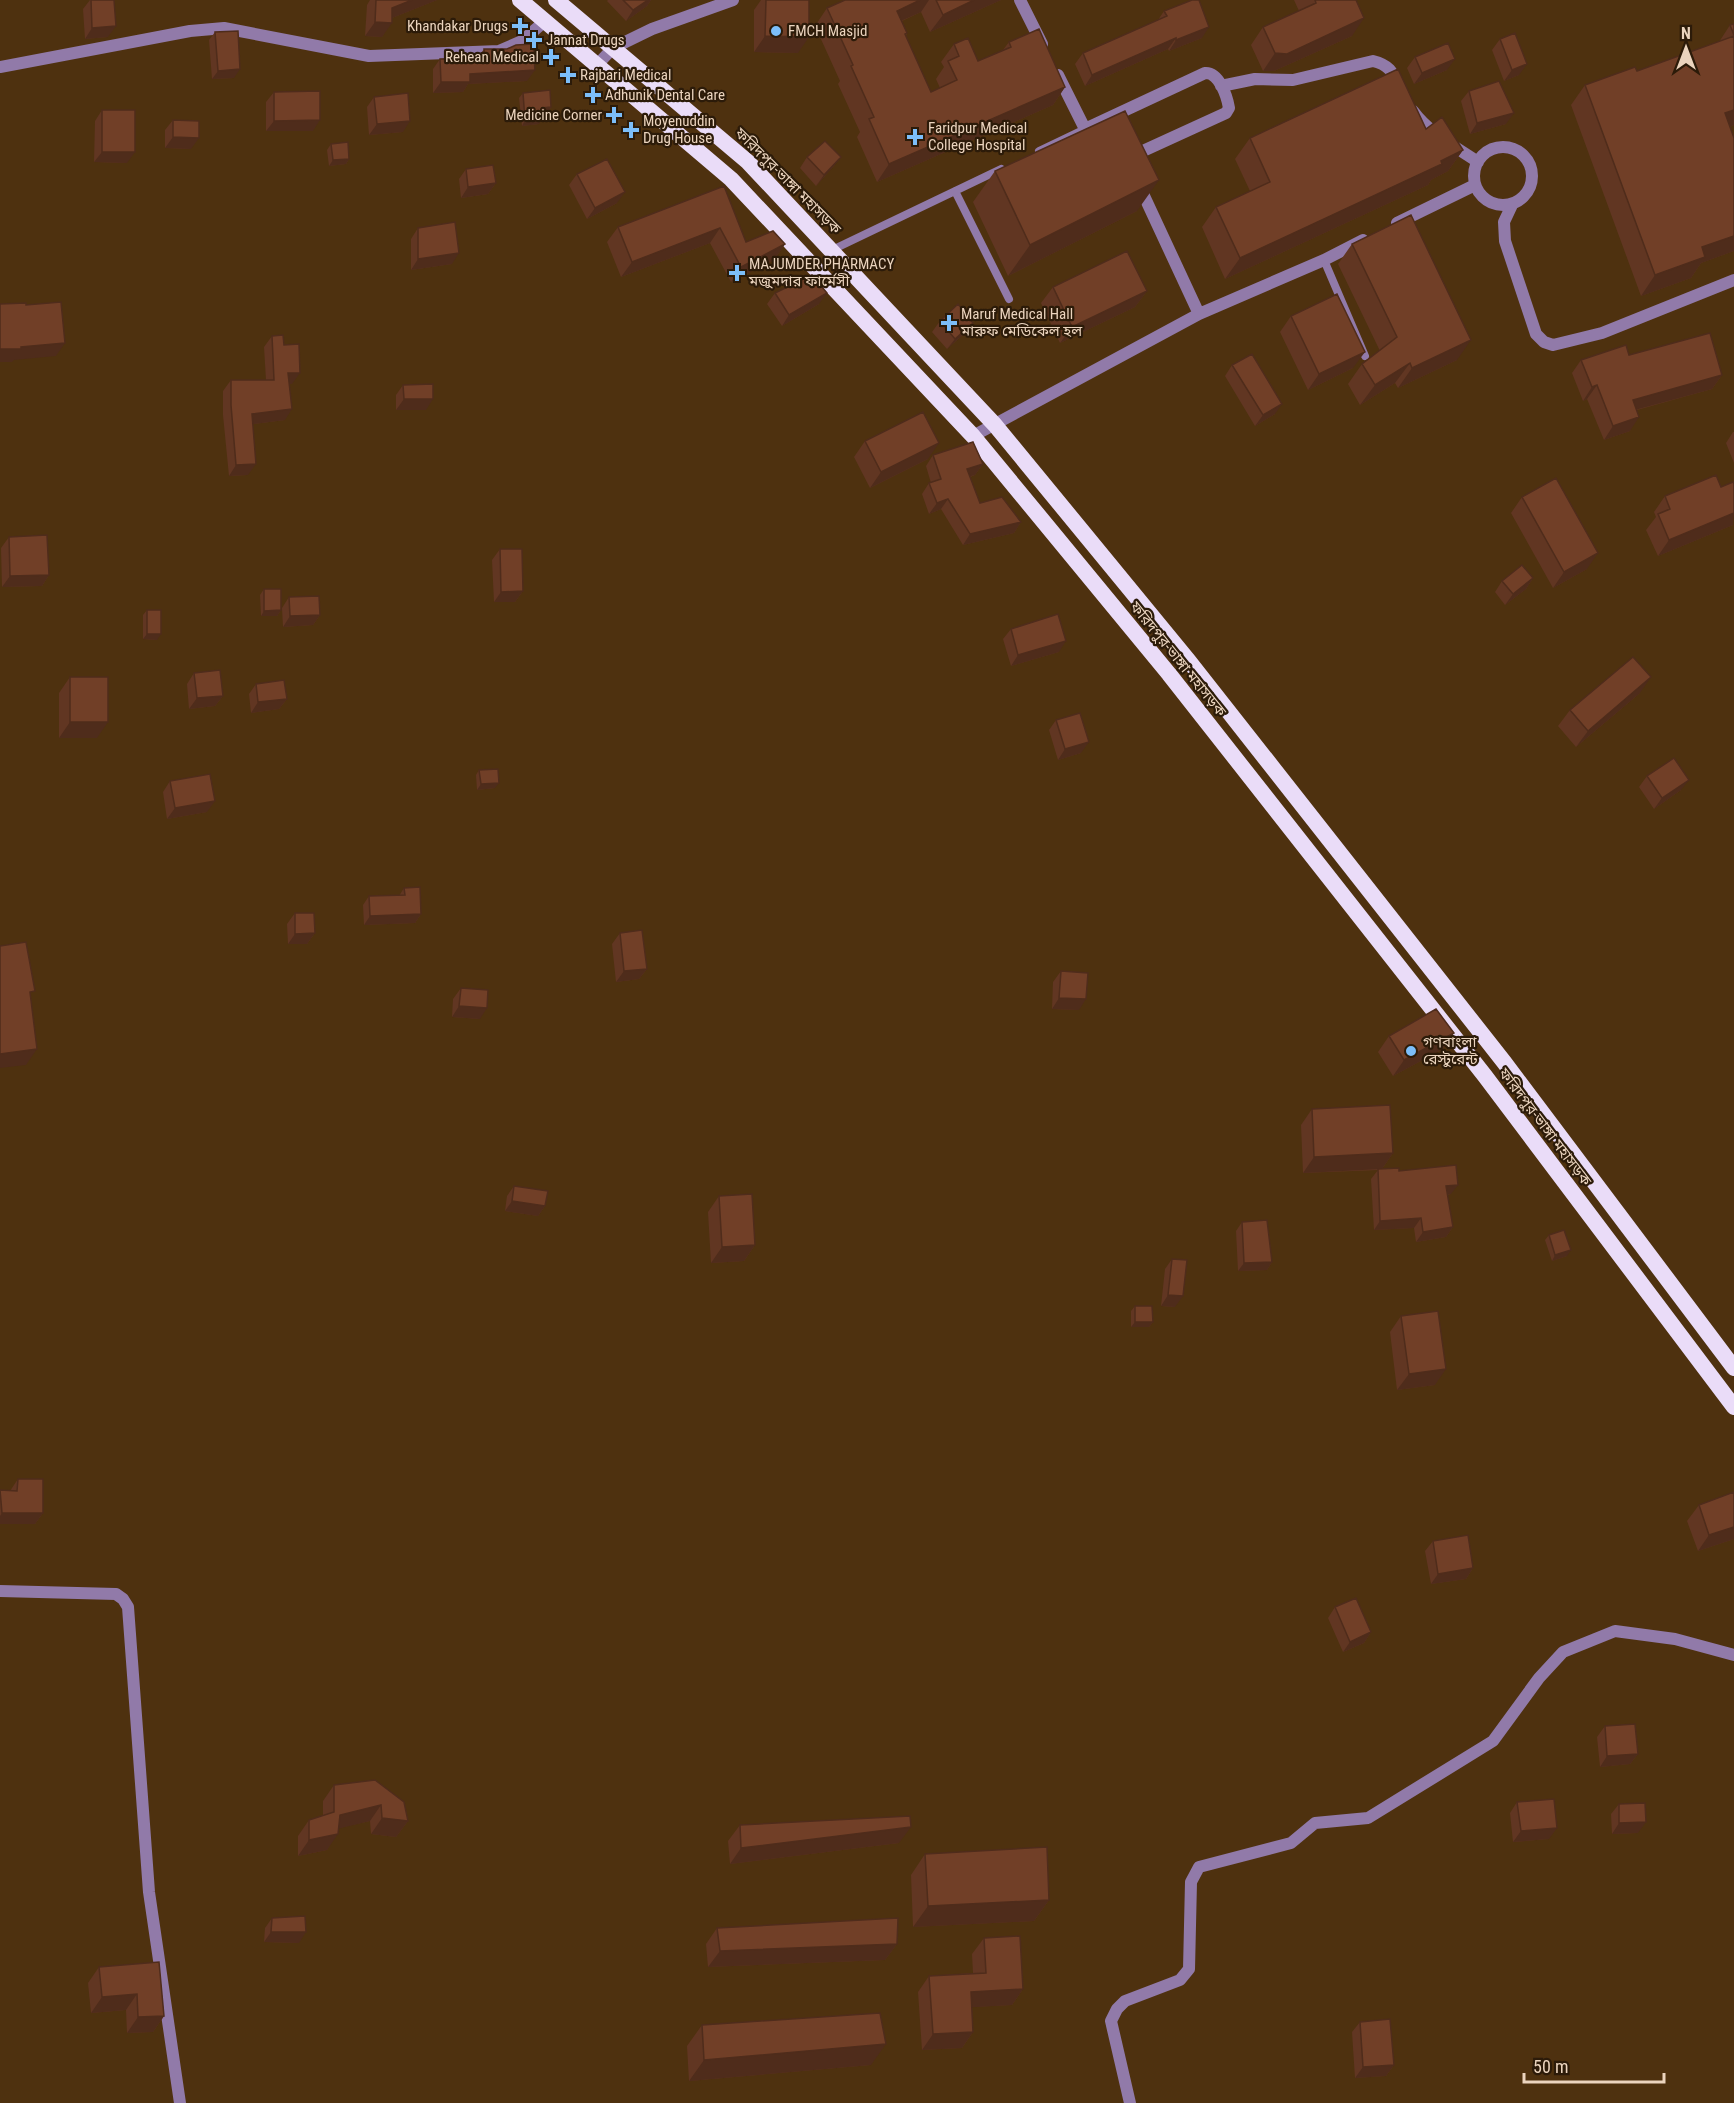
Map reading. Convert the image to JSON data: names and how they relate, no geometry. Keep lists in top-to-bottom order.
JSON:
{
  "streets": {
    "highway": ["ফরিদপুর-ভাঙ্গা মহাসড়ক"]
  },
  "places": {
    "health": [
      "Khandakar Drugs",
      "Jannat Drugs",
      "Rehean Medical",
      "Rajbari Medical",
      "Adhunik Dental Care",
      "Medicine Corner",
      "Moyenuddin Drug House",
      "Faridpur Medical College Hospital",
      "MAJUMDER PHARMACY মজুমদার ফার্মেসী",
      "Maruf Medical Hall মারুফ মেডিকেল হল"
    ],
    "other": ["FMCH Masjid", "গণবাংলা রেস্টুরেন্ট"]
  },
  "scale_bar": "50 m",
  "north": "top"
}
